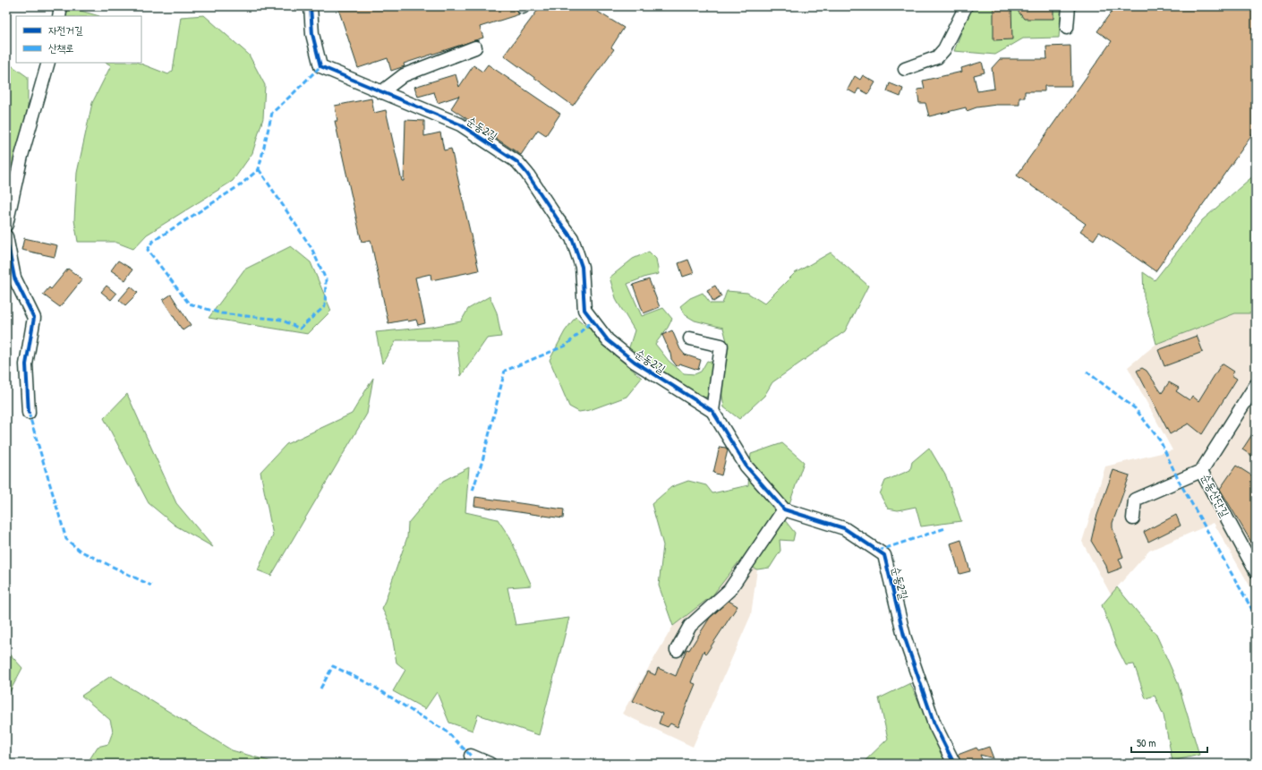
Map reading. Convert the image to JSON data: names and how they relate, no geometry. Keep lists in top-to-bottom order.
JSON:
{
  "streets": {
    "street": ["순동2길", "순동산단길"]
  },
  "legend": ["자전거길", "산책로"],
  "scale_bar": "50 m"
}
